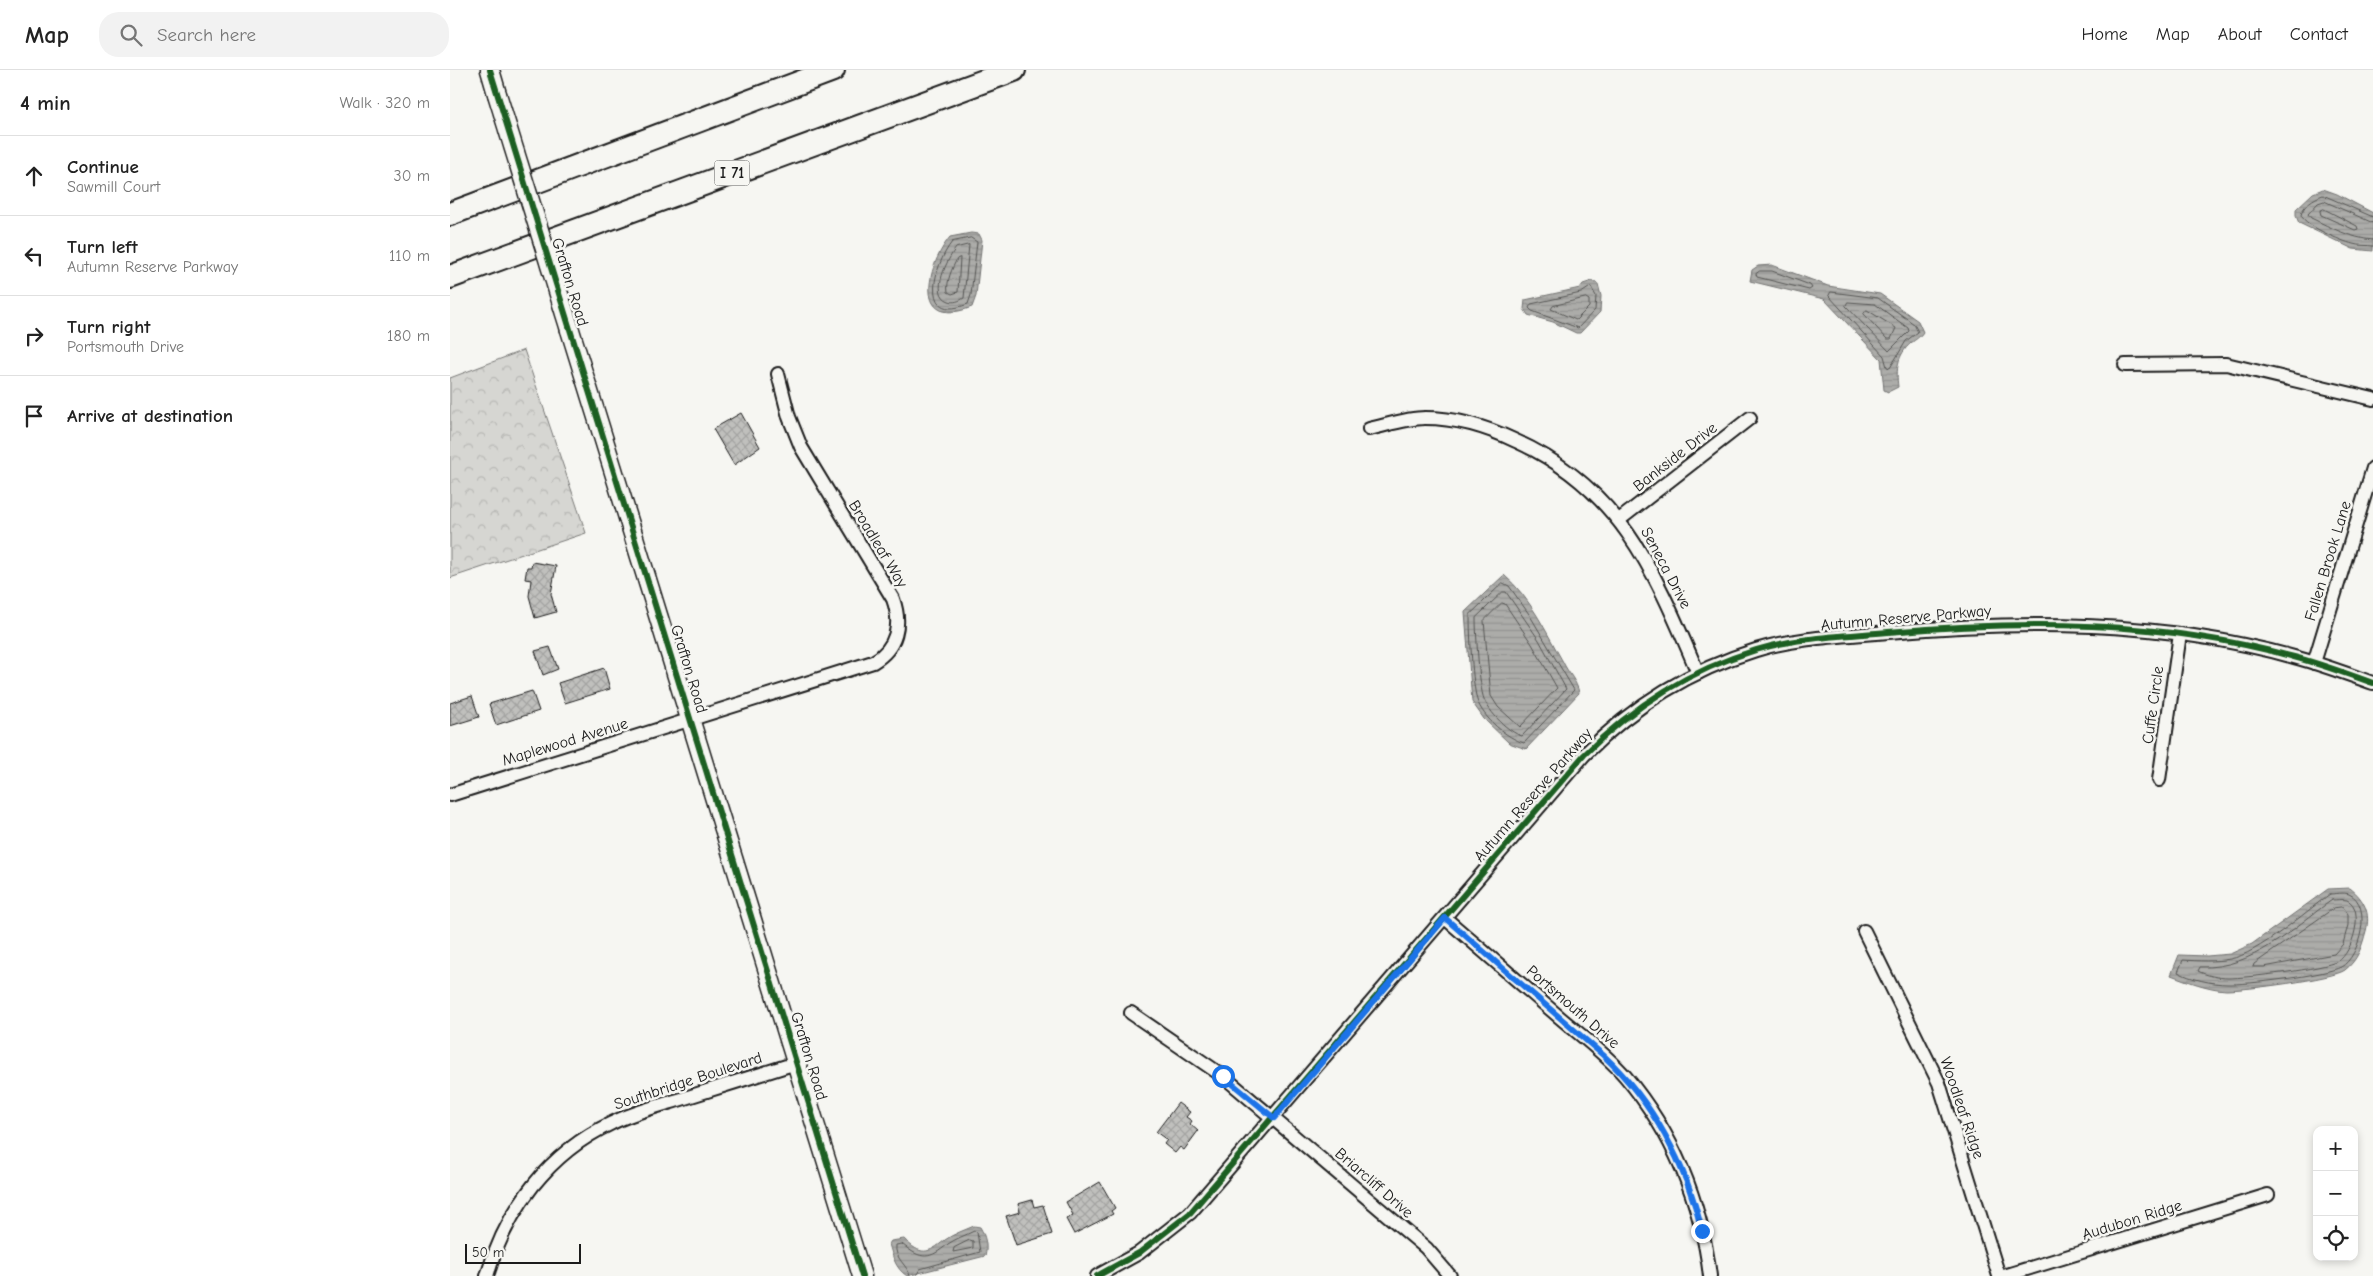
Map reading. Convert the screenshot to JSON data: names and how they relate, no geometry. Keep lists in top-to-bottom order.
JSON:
{
  "streets": {
    "highway": ["I 71"],
    "street": [
      "Grafton Road",
      "Bankside Drive",
      "Broadleaf Way",
      "Fallen Brook Lane",
      "Seneca Drive",
      "Autumn Reserve Parkway",
      "Cuffe Circle",
      "Maplewood Avenue",
      "Portsmouth Drive",
      "Southbridge Boulevard",
      "Woodleaf Ridge",
      "Briarcliff Drive",
      "Audubon Ridge"
    ]
  },
  "crossings": [
    ["Grafton Road", "Broadleaf Way"],
    ["Grafton Road", "Maplewood Avenue"],
    ["Grafton Road", "Southbridge Boulevard"],
    ["Bankside Drive", "Seneca Drive"],
    ["Broadleaf Way", "Maplewood Avenue"],
    ["Fallen Brook Lane", "Autumn Reserve Parkway"],
    ["Seneca Drive", "Autumn Reserve Parkway"],
    ["Autumn Reserve Parkway", "Cuffe Circle"],
    ["Autumn Reserve Parkway", "Portsmouth Drive"],
    ["Autumn Reserve Parkway", "Briarcliff Drive"]
  ],
  "scale_bar": "50 m",
  "page": {
    "header": "Map",
    "search": "Search here",
    "nav": [
      "Home",
      "Map",
      "About",
      "Contact"
    ],
    "heading": ["4 min", "Walk · 320 m"],
    "list": [
      ["Continue", "Sawmill Court", "30 m"],
      ["Turn left", "Autumn Reserve Parkway", "110 m"],
      ["Turn right", "Portsmouth Drive", "180 m"],
      "Arrive at destination"
    ],
    "map_buttons": ["+", "−"],
    "scale": "50 m"
  }
}
